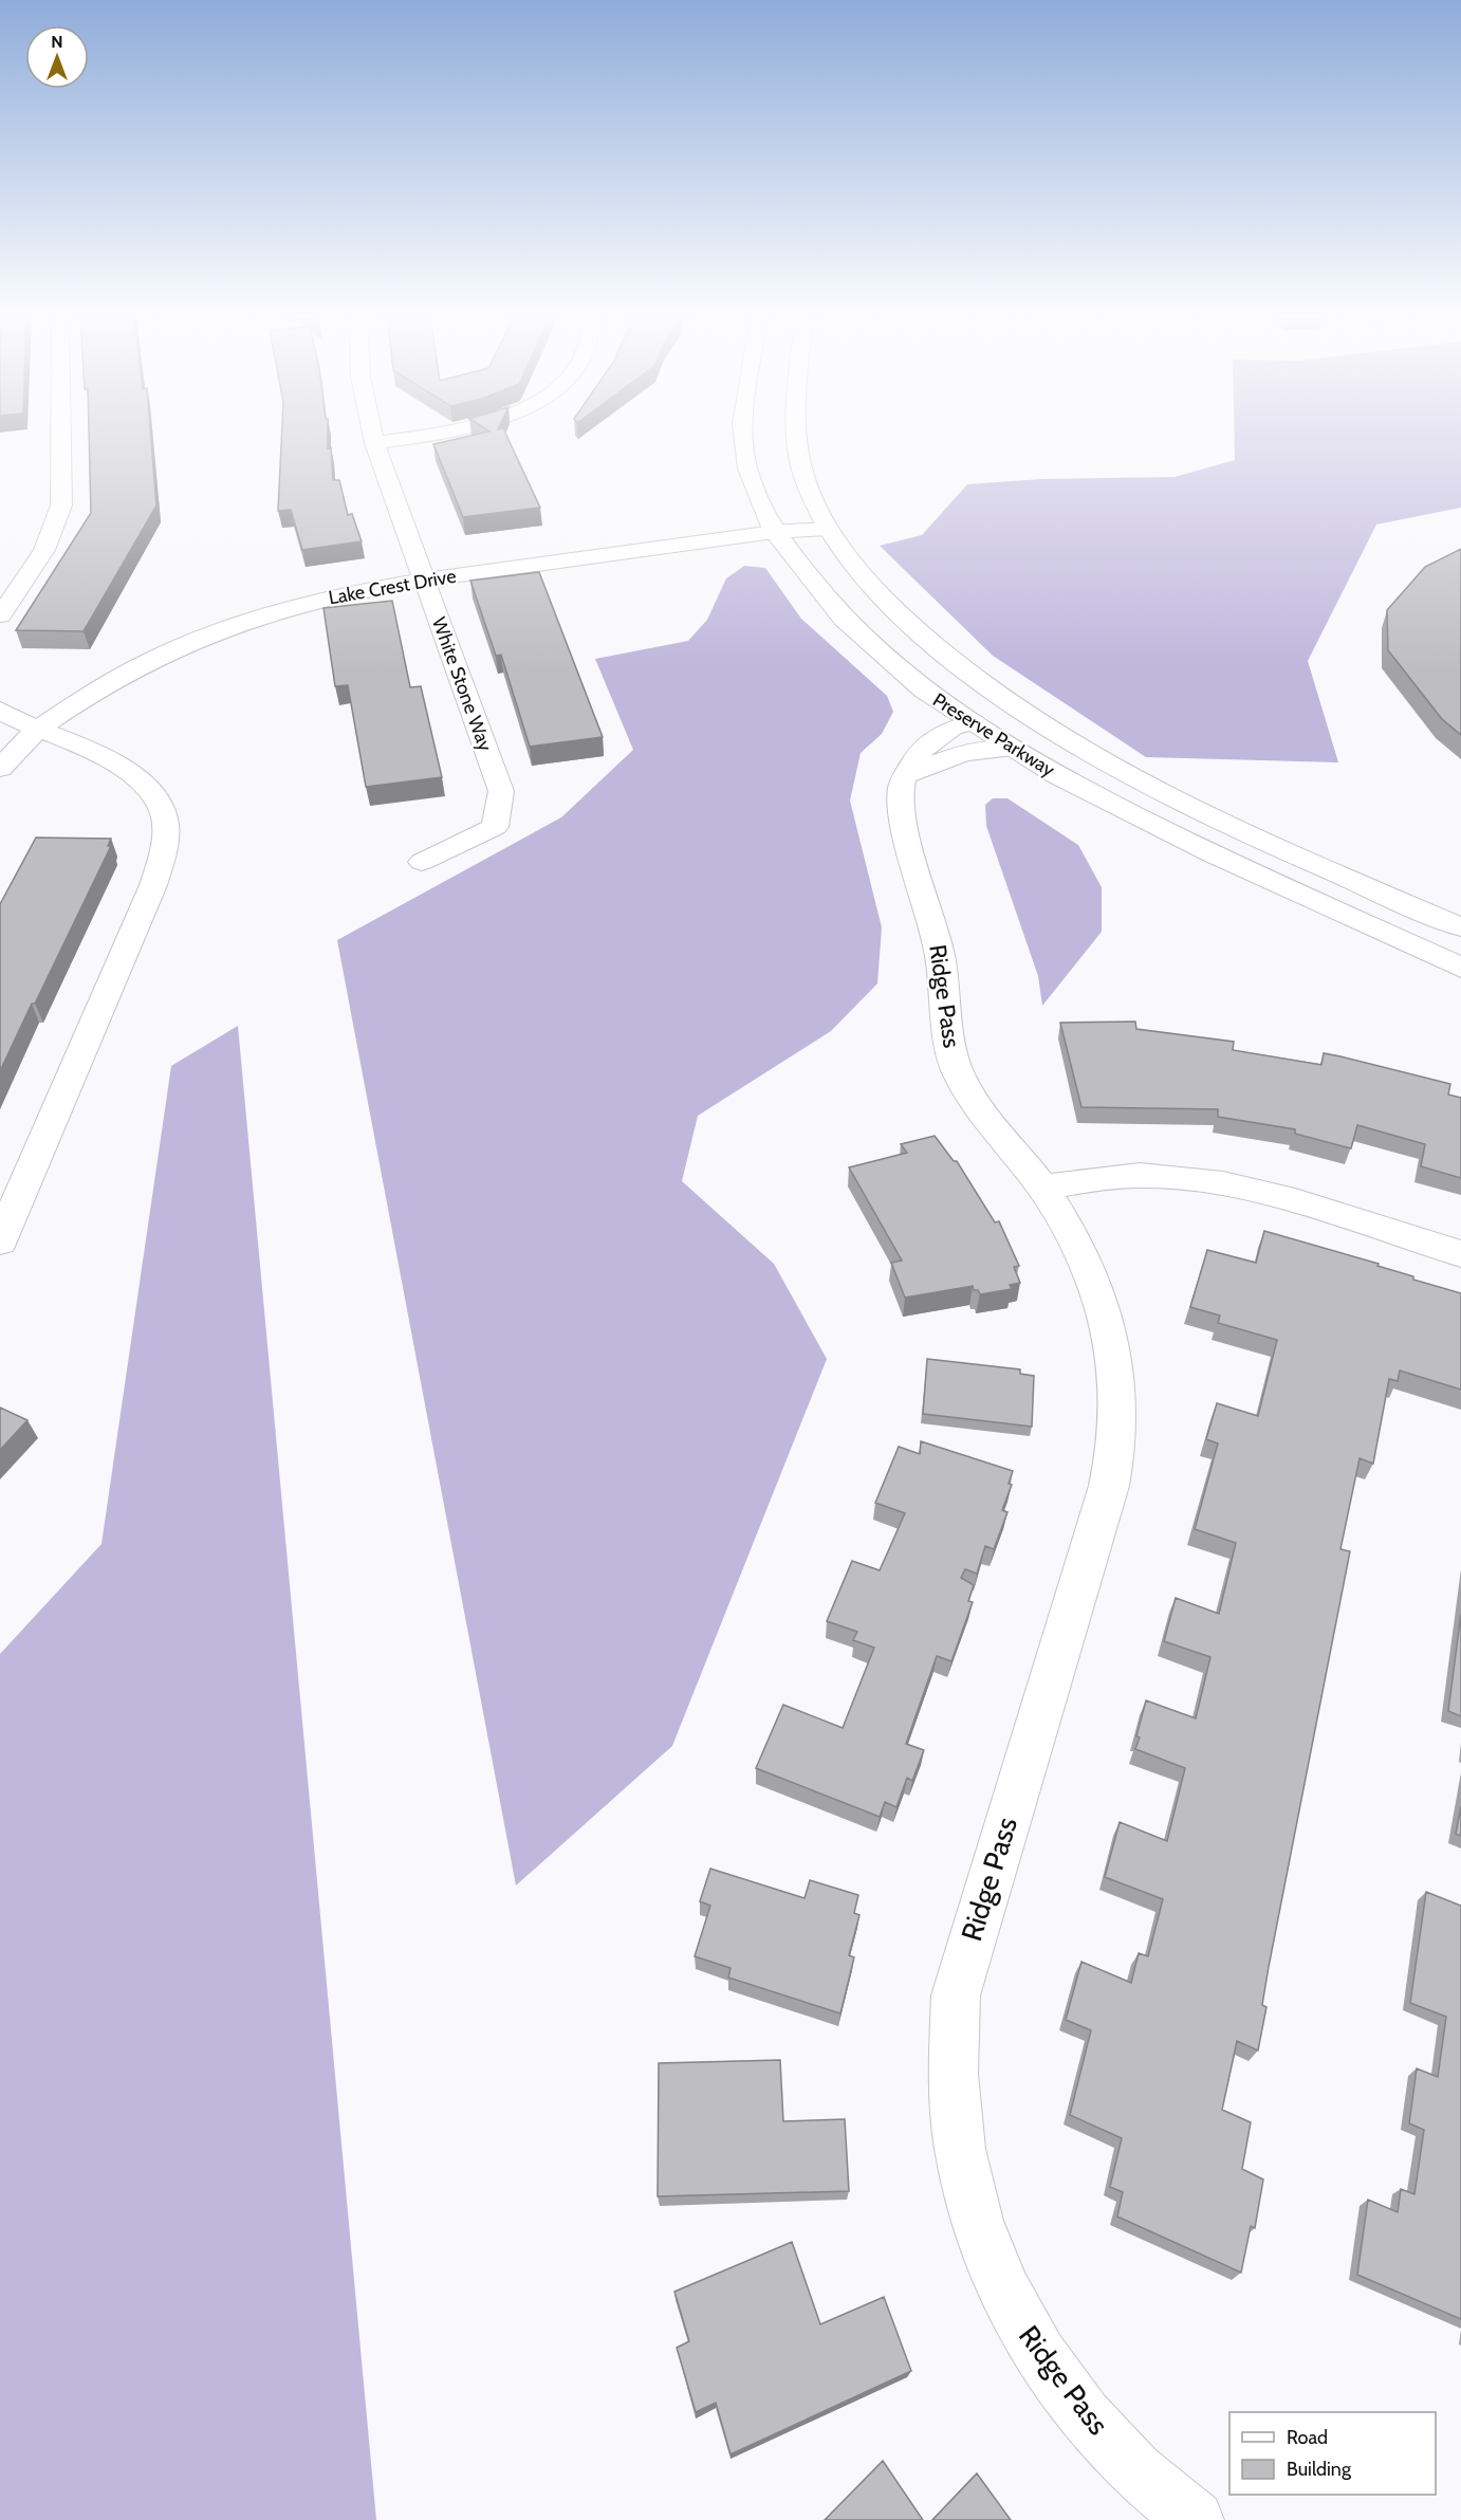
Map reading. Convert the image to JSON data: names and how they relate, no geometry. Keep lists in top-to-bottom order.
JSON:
{
  "streets": {
    "street": [
      "Lake Crest Drive",
      "White Stone Way",
      "Preserve Parkway",
      "Ridge Pass"
    ]
  },
  "crossings": [
    ["Lake Crest Drive", "White Stone Way"],
    ["Lake Crest Drive", "Preserve Parkway"]
  ],
  "legend": ["Road", "Building"],
  "north": "top"
}
